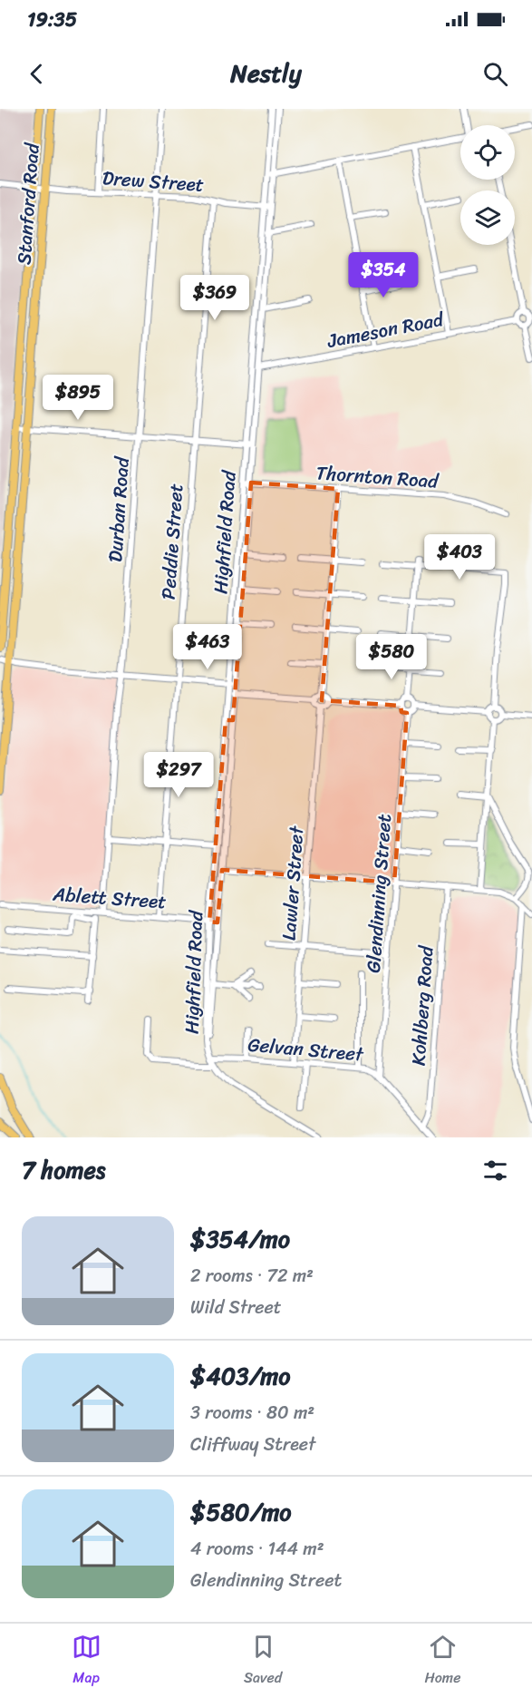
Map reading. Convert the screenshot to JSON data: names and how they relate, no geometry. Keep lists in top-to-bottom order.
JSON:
{
  "streets": {
    "main road": ["Stanford Road"],
    "street": [
      "Drew Street",
      "Jameson Road",
      "Thornton Road",
      "Durban Road",
      "Highfield Road",
      "Peddie Street",
      "Lawler Street",
      "Glendinning Street",
      "Ablett Street",
      "Kohlberg Road",
      "Gelvan Street"
    ]
  },
  "crossings": [
    ["Drew Street", "Stanford Road"],
    ["Drew Street", "Durban Road"],
    ["Drew Street", "Highfield Road"],
    ["Drew Street", "Peddie Street"],
    ["Jameson Road", "Highfield Road"],
    ["Thornton Road", "Highfield Road"],
    ["Durban Road", "Ablett Street"],
    ["Highfield Road", "Ablett Street"],
    ["Highfield Road", "Gelvan Street"],
    ["Peddie Street", "Ablett Street"],
    ["Lawler Street", "Gelvan Street"],
    ["Glendinning Street", "Gelvan Street"],
    ["Kohlberg Road", "Gelvan Street"]
  ],
  "page": {
    "status": "19:35",
    "header": "Nestly",
    "price": [
      "$354",
      "$369",
      "$895",
      "$403",
      "$463",
      "$580",
      "$297"
    ],
    "heading": "7 homes",
    "list": [
      {
        "name": "$354/mo",
        "note": "2 rooms · 72 m² · Wild Street"
      },
      {
        "name": "$403/mo",
        "note": "3 rooms · 80 m² · Cliffway Street"
      },
      {
        "name": "$580/mo",
        "note": "4 rooms · 144 m² · Glendinning Street"
      }
    ],
    "tabs": ["Map", "Saved", "Home"]
  }
}
